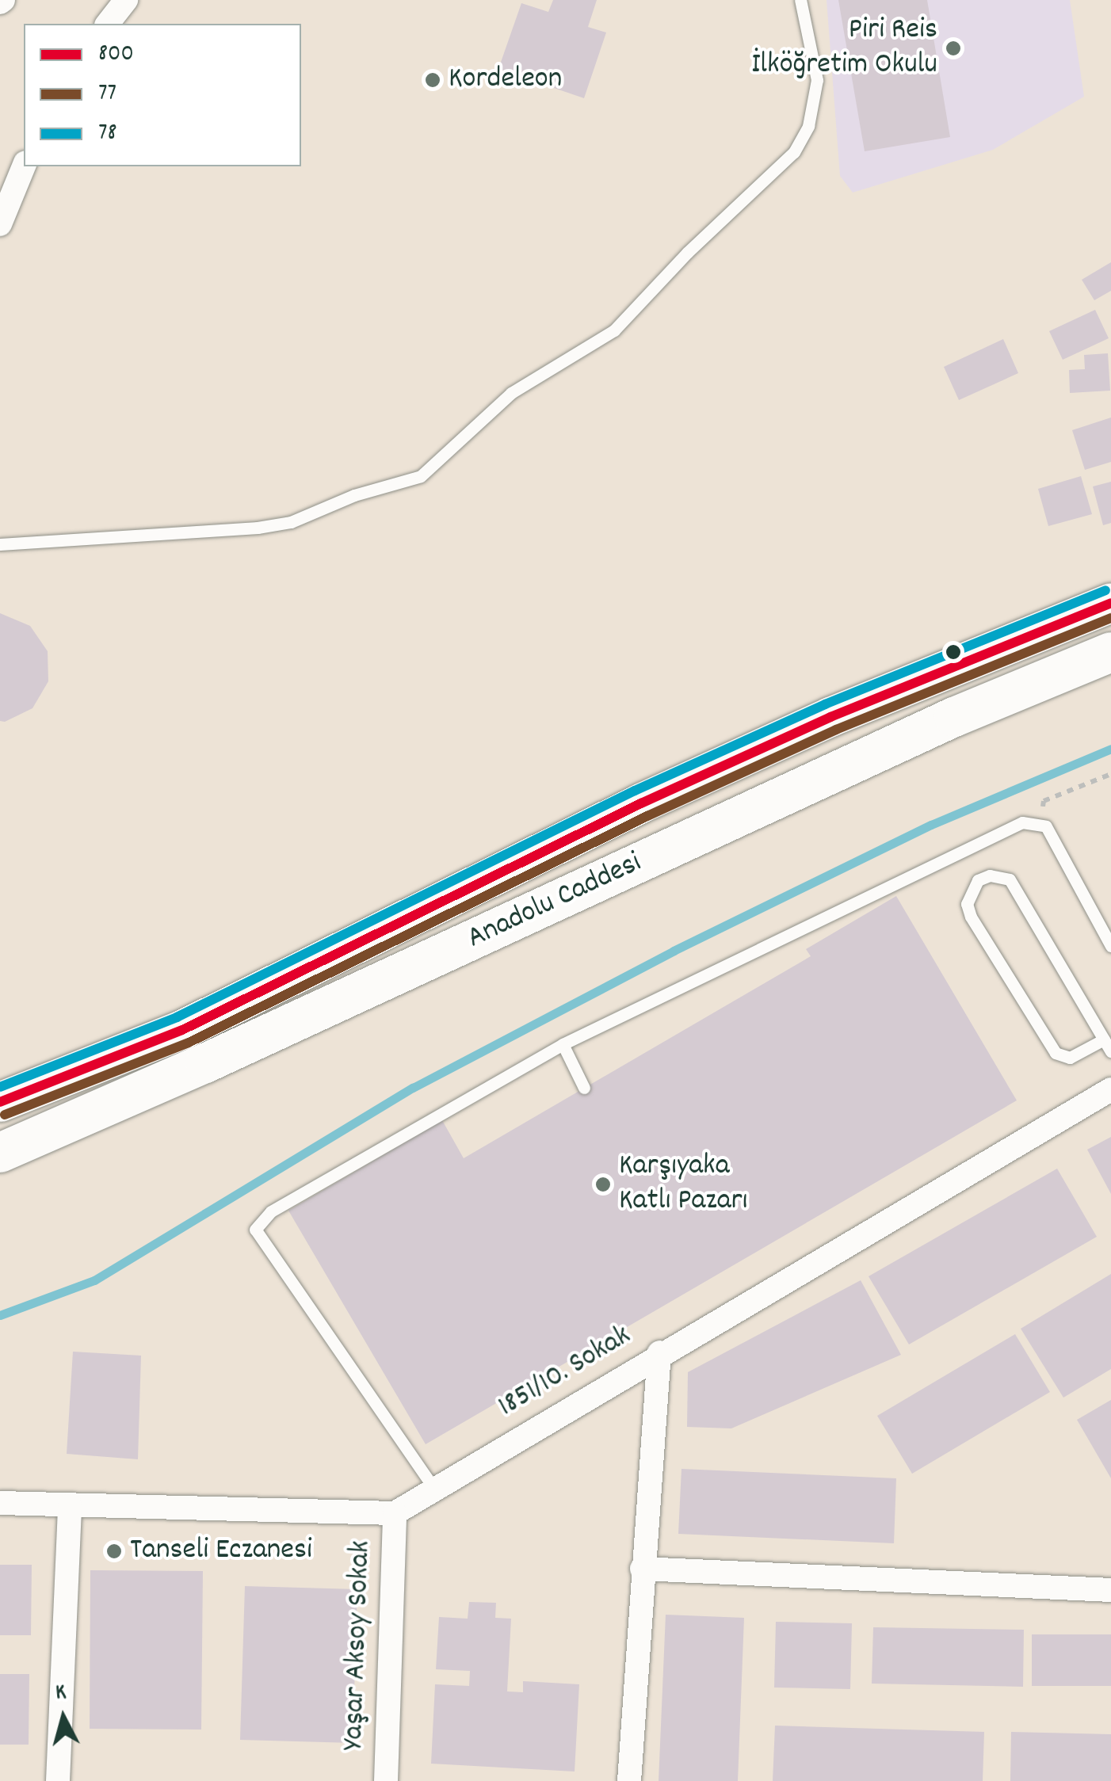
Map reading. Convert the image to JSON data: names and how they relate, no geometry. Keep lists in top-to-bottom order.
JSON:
{
  "streets": {
    "highway": ["Anadolu Caddesi"],
    "street": ["1851/10. Sokak", "Yaşar Aksoy Sokak"]
  },
  "crossings": [
    ["1851/10. Sokak", "Yaşar Aksoy Sokak"]
  ],
  "places": [
    "Piri Reis İlköğretim Okulu",
    "Kordeleon",
    "Karşıyaka Katlı Pazarı",
    "Tanseli Eczanesi"
  ],
  "lines": ["transit line 78", "transit line 800", "transit line 77"],
  "legend": ["800", "77", "78"],
  "north": "top"
}
